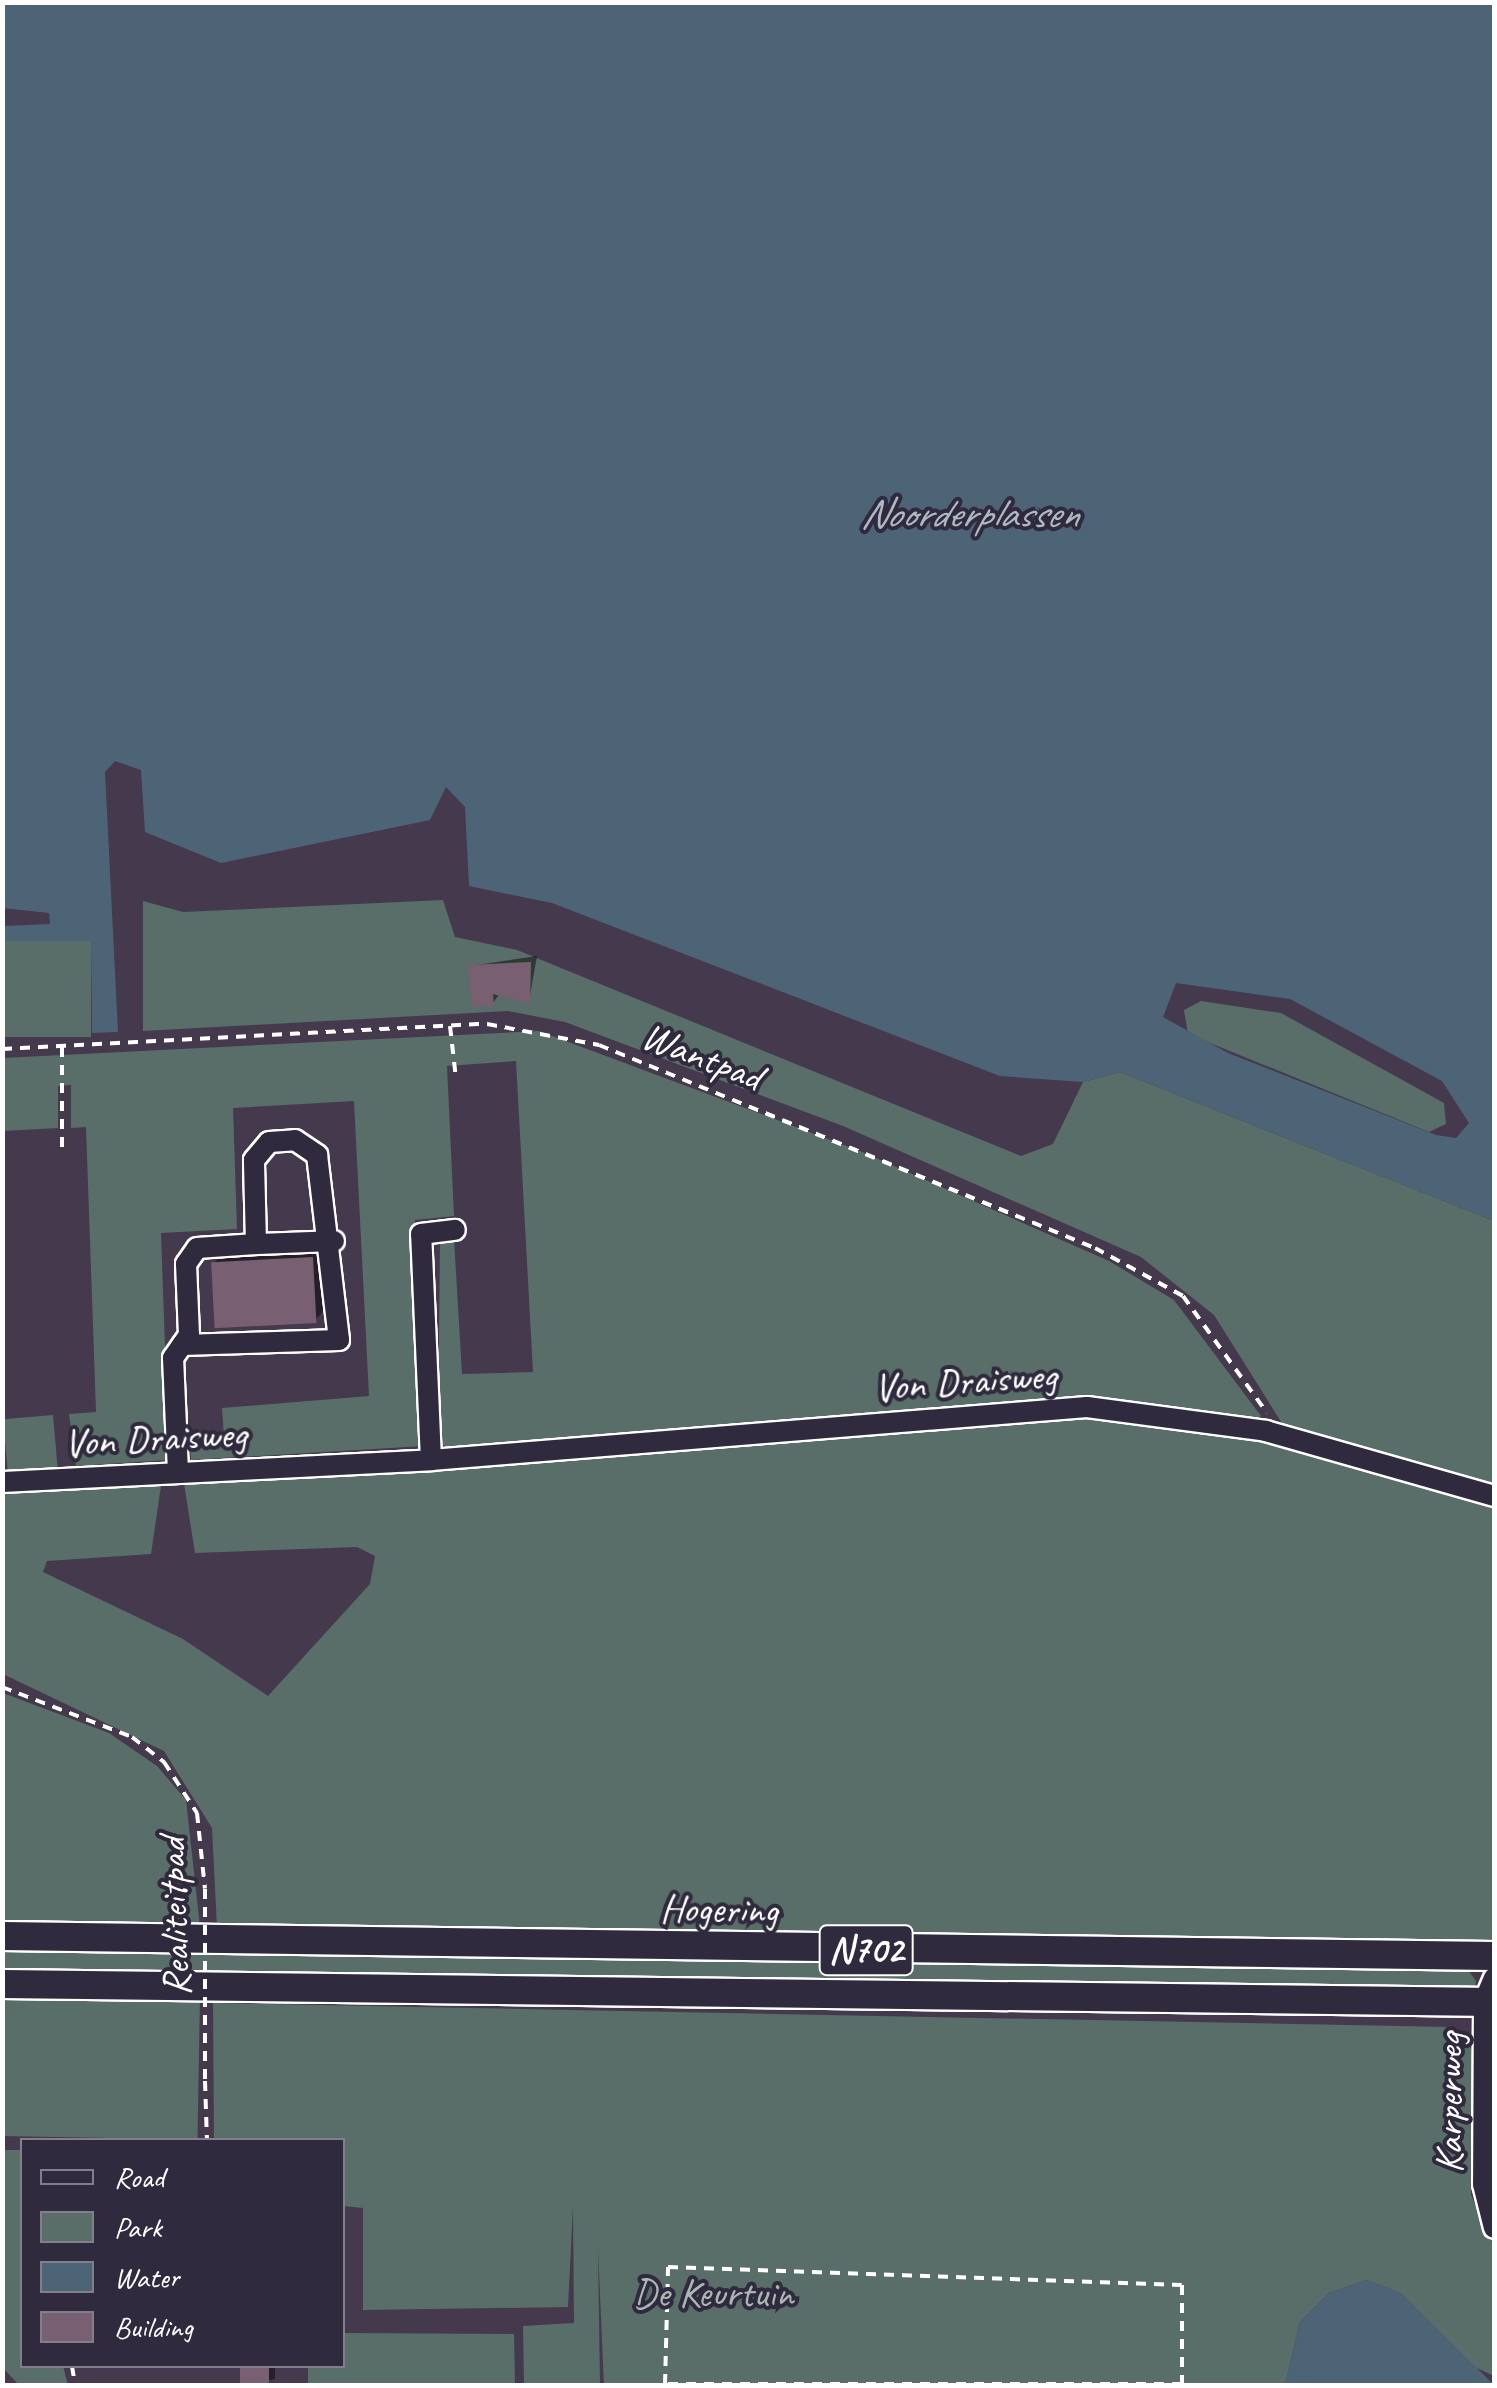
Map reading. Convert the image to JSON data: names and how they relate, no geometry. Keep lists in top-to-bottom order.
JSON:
{
  "streets": {
    "highway": ["Hogering", "N702"],
    "street": ["Von Draisweg", "Karperweg"],
    "path": ["Wantpad", "Realiteitpad"]
  },
  "crossings": [
    ["Wantpad", "Von Draisweg"],
    ["N702", "Karperweg"]
  ],
  "water": ["Noorderplassen"],
  "parks": ["De Keurtuin"],
  "legend": [
    "Road",
    "Park",
    "Water",
    "Building"
  ]
}
